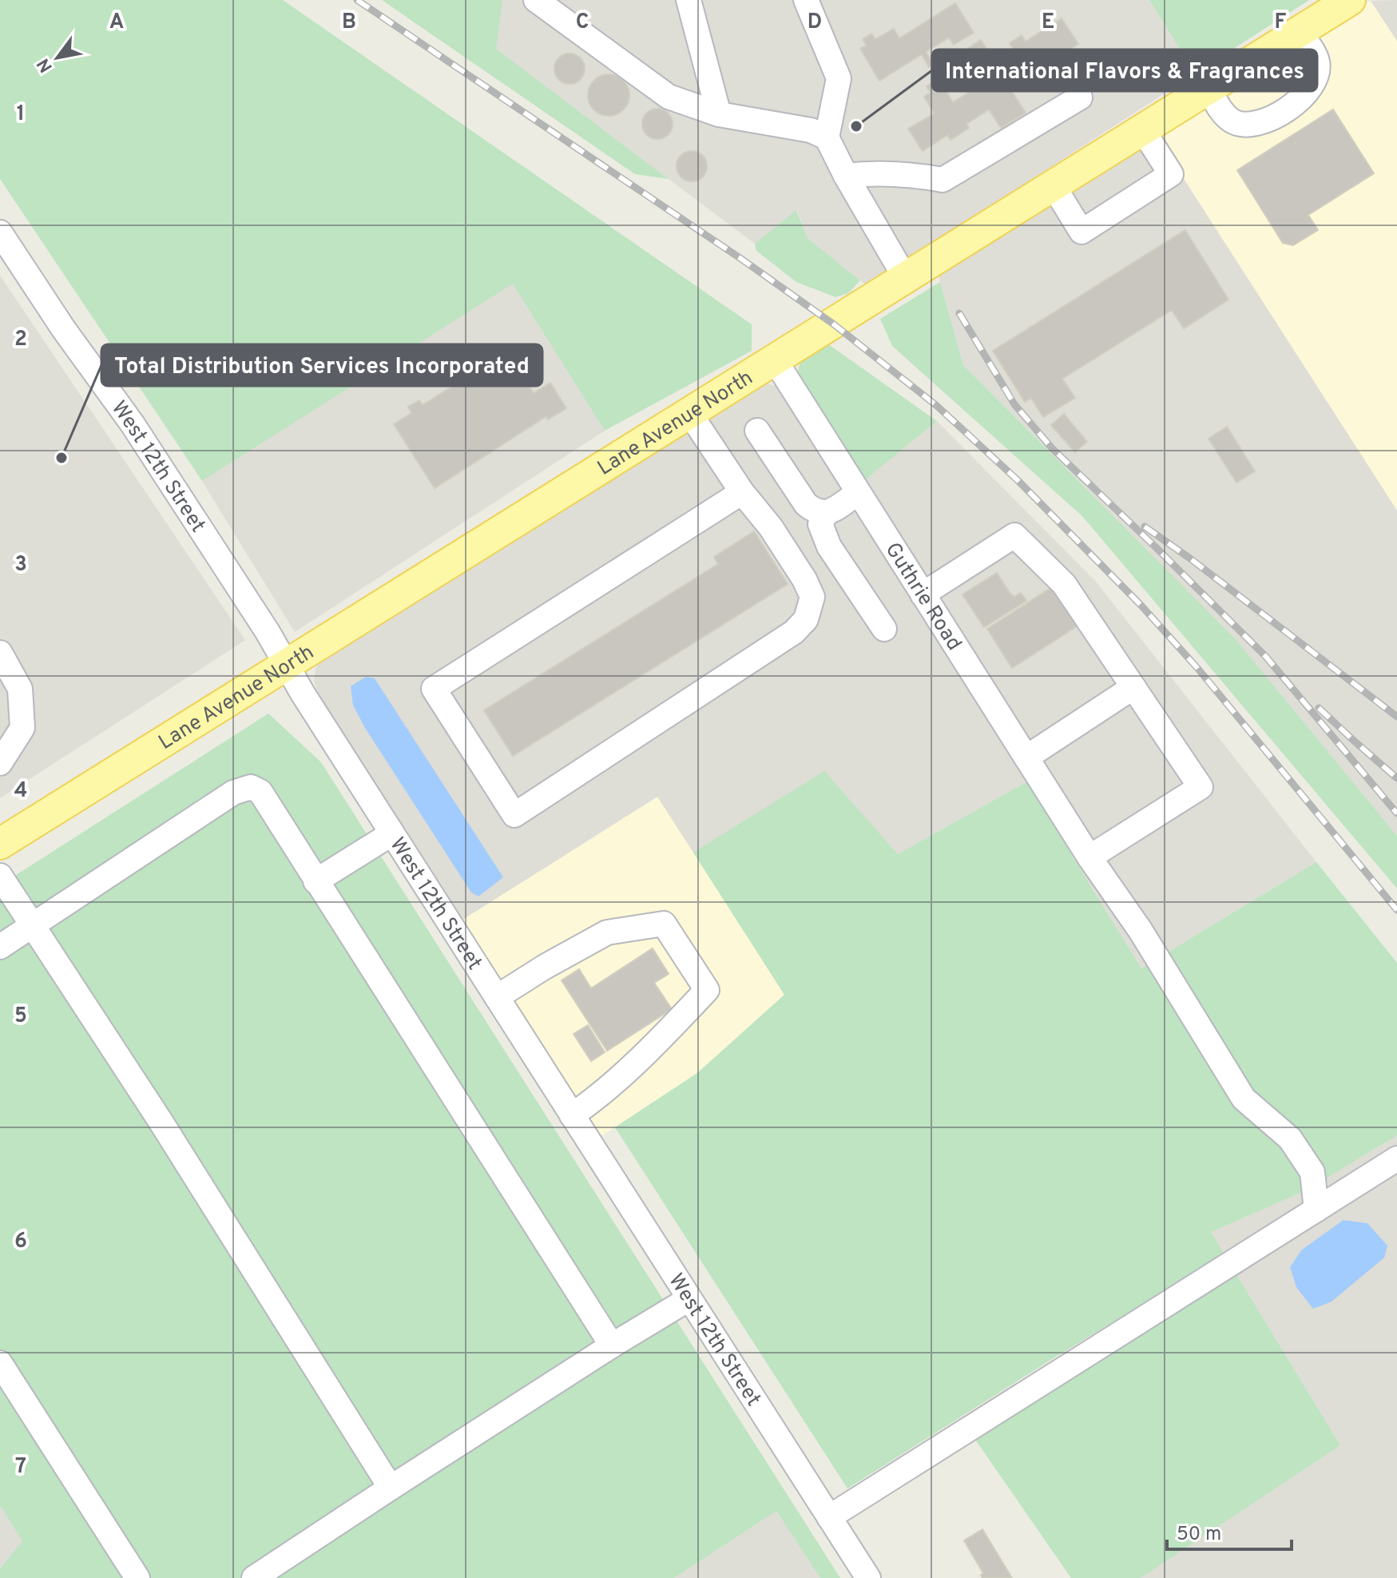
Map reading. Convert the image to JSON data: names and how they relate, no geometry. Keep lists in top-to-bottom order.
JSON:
{
  "streets": {
    "main road": ["Lane Avenue North"],
    "street": ["West 12th Street", "Guthrie Road"]
  },
  "crossings": [
    ["Lane Avenue North", "West 12th Street"],
    ["Lane Avenue North", "Guthrie Road"]
  ],
  "places": ["International Flavors & Fragrances", "Total Distribution Services Incorporated"],
  "scale_bar": "50 m",
  "north": "bottom left",
  "grid": {
    "columns": [
      "A",
      "B",
      "C",
      "D",
      "E",
      "F"
    ],
    "rows": [
      "1",
      "2",
      "3",
      "4",
      "5",
      "6",
      "7"
    ]
  }
}
